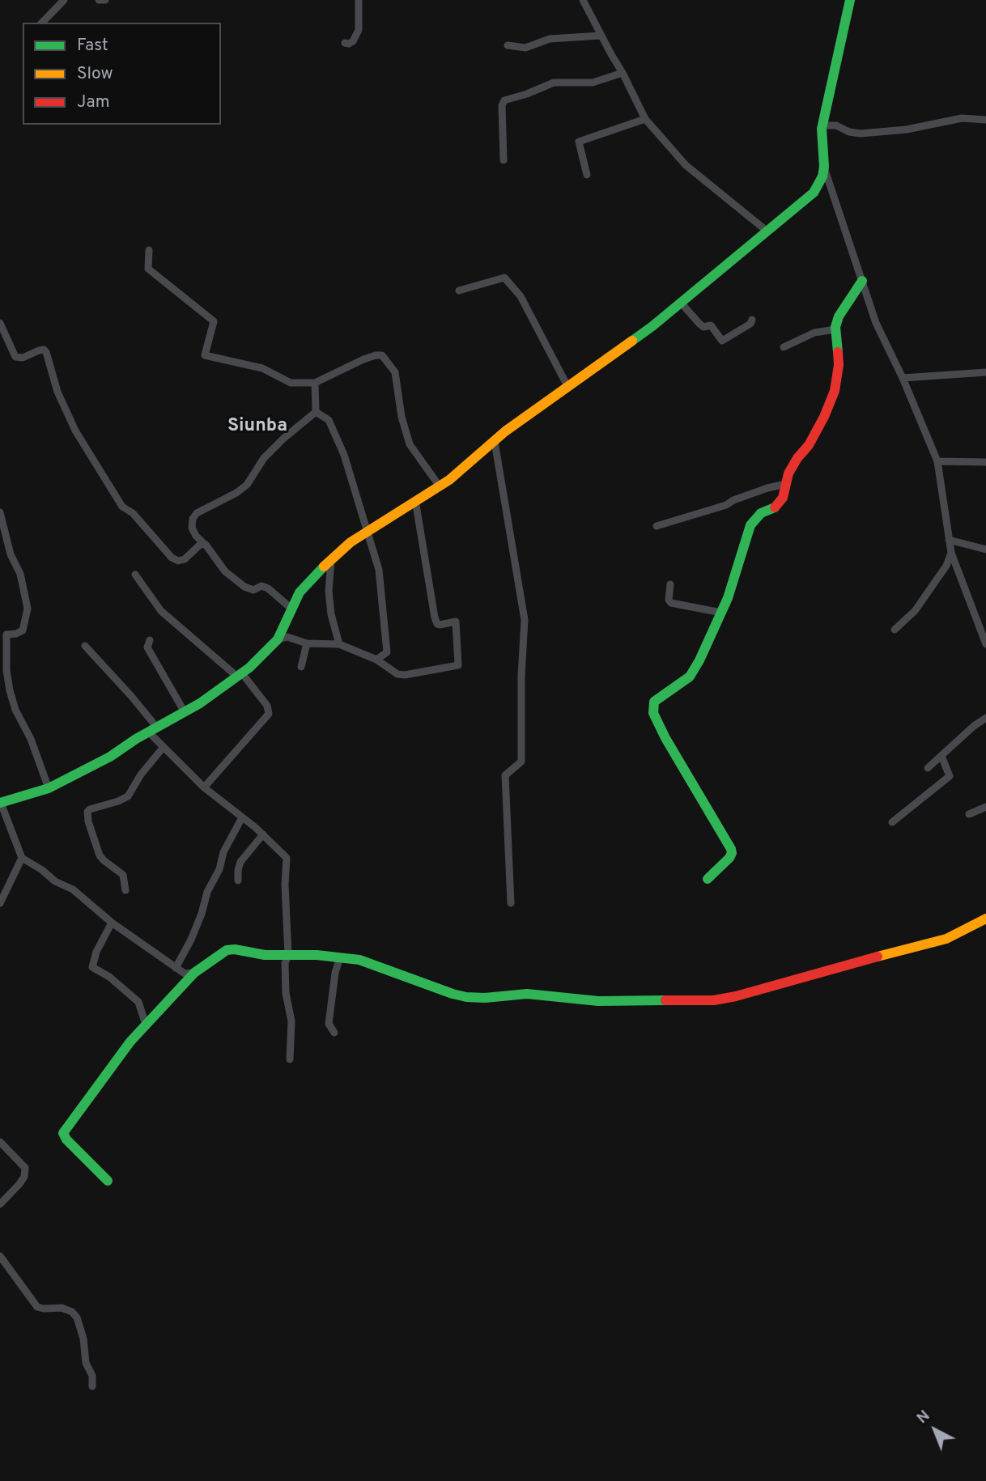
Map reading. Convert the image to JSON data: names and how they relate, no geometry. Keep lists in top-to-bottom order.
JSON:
{
  "districts": ["Siunba"],
  "legend": ["Fast", "Slow", "Jam"],
  "north": "top left"
}
